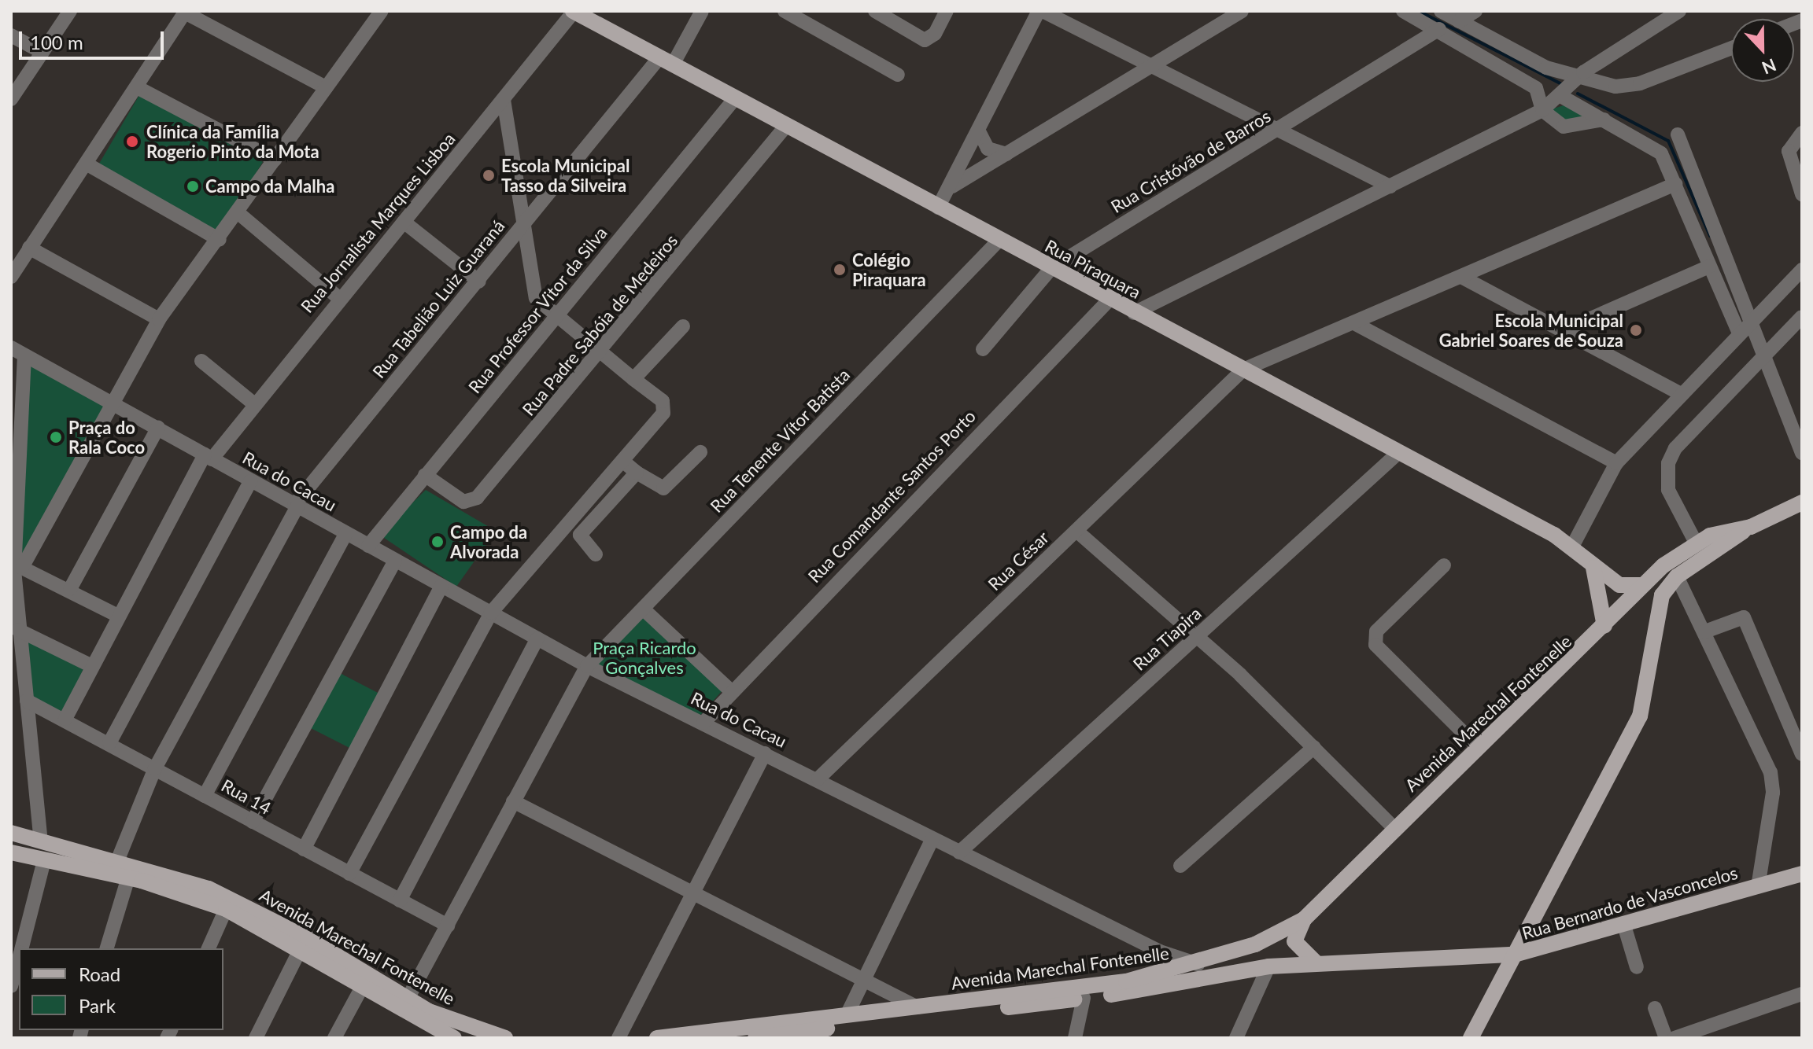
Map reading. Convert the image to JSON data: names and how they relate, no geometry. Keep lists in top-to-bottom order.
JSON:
{
  "streets": {
    "main road": ["Rua Piraquara", "Avenida Marechal Fontenelle", "Rua Bernardo de Vasconcelos"],
    "street": [
      "Rua Cristóvão de Barros",
      "Rua Jornalista Marques Lisboa",
      "Rua Tabelião Luiz Guaraná",
      "Rua Professor Vitor da Silva",
      "Rua Padre Sabóia de Medeiros",
      "Rua Tenente Vítor Batista",
      "Rua do Cacau",
      "Rua Comandante Santos Porto",
      "Rua César",
      "Rua Tiapira",
      "Rua 14"
    ]
  },
  "crossings": [
    ["Rua Cristóvão de Barros", "Rua Piraquara"],
    ["Rua Jornalista Marques Lisboa", "Rua Piraquara"],
    ["Rua Jornalista Marques Lisboa", "Rua do Cacau"],
    ["Rua Jornalista Marques Lisboa", "Rua 14"],
    ["Rua Piraquara", "Rua Tabelião Luiz Guaraná"],
    ["Rua Piraquara", "Rua Professor Vitor da Silva"],
    ["Rua Piraquara", "Rua Padre Sabóia de Medeiros"],
    ["Rua Piraquara", "Rua Tenente Vítor Batista"],
    ["Rua Piraquara", "Rua Comandante Santos Porto"],
    ["Rua Piraquara", "Rua César"],
    ["Rua Piraquara", "Rua Tiapira"],
    ["Rua Piraquara", "Avenida Marechal Fontenelle"],
    ["Rua Tabelião Luiz Guaraná", "Rua do Cacau"],
    ["Rua Tabelião Luiz Guaraná", "Avenida Marechal Fontenelle"],
    ["Rua Tabelião Luiz Guaraná", "Rua 14"],
    ["Rua Professor Vitor da Silva", "Rua Padre Sabóia de Medeiros"],
    ["Rua Professor Vitor da Silva", "Rua do Cacau"],
    ["Rua Tenente Vítor Batista", "Rua do Cacau"],
    ["Rua Tenente Vítor Batista", "Avenida Marechal Fontenelle"],
    ["Rua Tenente Vítor Batista", "Rua 14"],
    ["Rua do Cacau", "Rua Comandante Santos Porto"],
    ["Rua do Cacau", "Rua César"],
    ["Rua do Cacau", "Rua Tiapira"],
    ["Rua do Cacau", "Avenida Marechal Fontenelle"],
    ["Avenida Marechal Fontenelle", "Rua Bernardo de Vasconcelos"]
  ],
  "parks": ["Praça Ricardo Gonçalves"],
  "places": [
    "Clínica da Família Rogerio Pinto da Mota",
    "Escola Municipal Tasso da Silveira",
    "Campo da Malha",
    "Colégio Piraquara",
    "Escola Municipal Gabriel Soares de Souza",
    "Praça do Rala Coco",
    "Campo da Alvorada"
  ],
  "legend": ["Road", "Park"],
  "scale_bar": "100 m",
  "north": "bottom"
}
